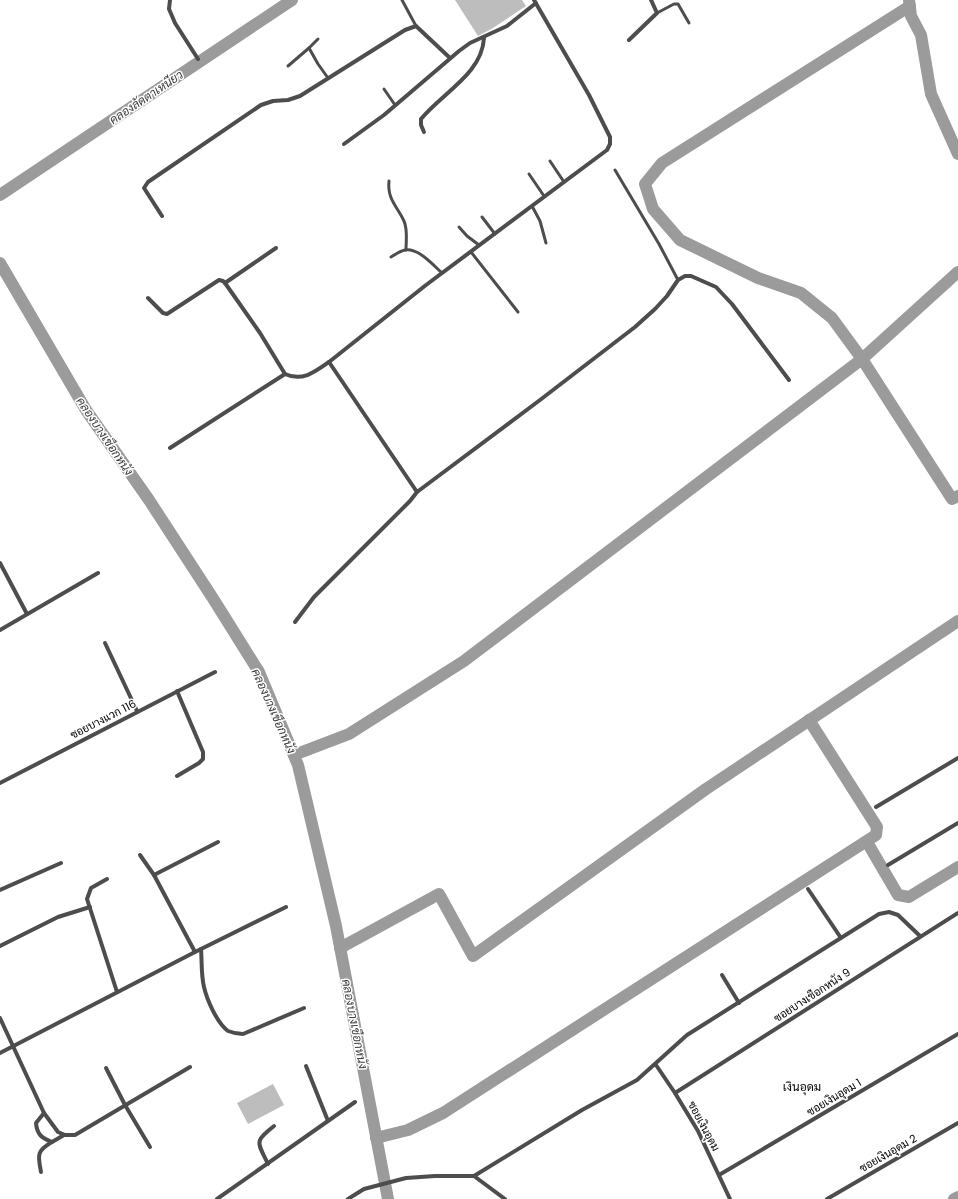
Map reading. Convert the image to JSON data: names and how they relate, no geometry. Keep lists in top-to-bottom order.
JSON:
{
  "streets": {
    "street": [
      "ซอยบางแวก 116",
      "ซอยบางเชือกหนัง 9",
      "ซอยเงินอุดม 1",
      "ซอยเงินอุดม",
      "ซอยเงินอุดม 2"
    ]
  },
  "crossings": [
    ["ซอยบางเชือกหนัง 9", "ซอยเงินอุดม"],
    ["ซอยเงินอุดม 1", "ซอยเงินอุดม"]
  ],
  "districts": ["เงินอุดม"],
  "water": ["คลองลัดตาเหนียว", "คลองบางเชือกหนัง"]
}
